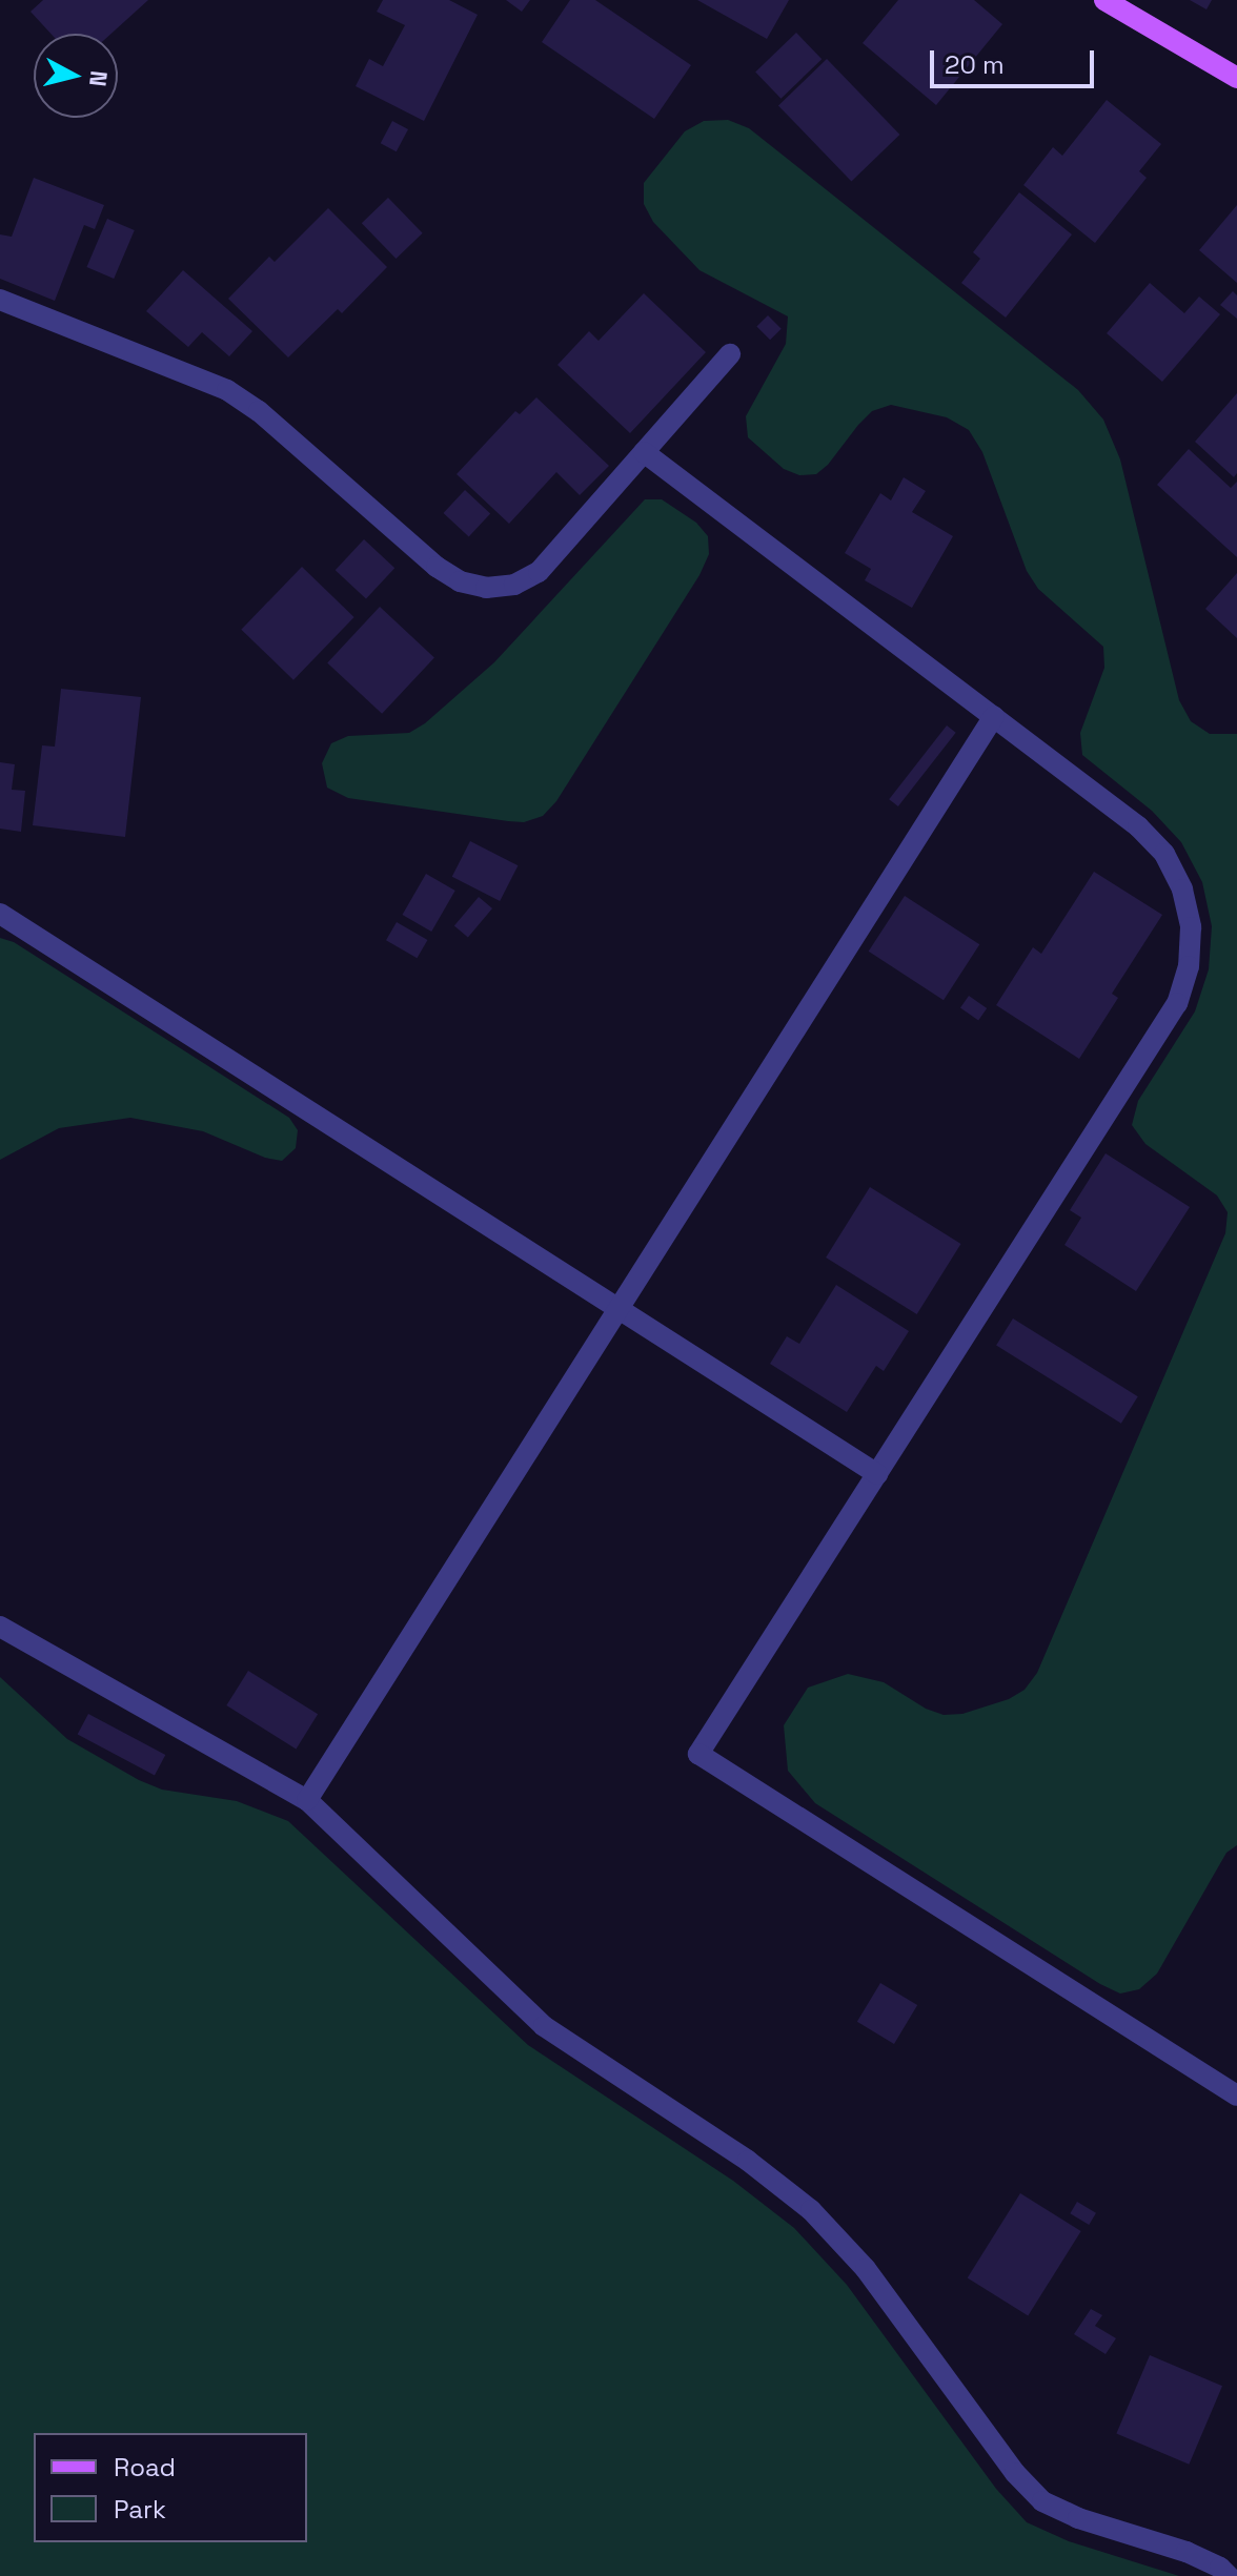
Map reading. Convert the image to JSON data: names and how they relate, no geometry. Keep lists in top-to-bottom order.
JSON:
{
  "legend": ["Road", "Park"],
  "scale_bar": "20 m",
  "north": "right"
}
